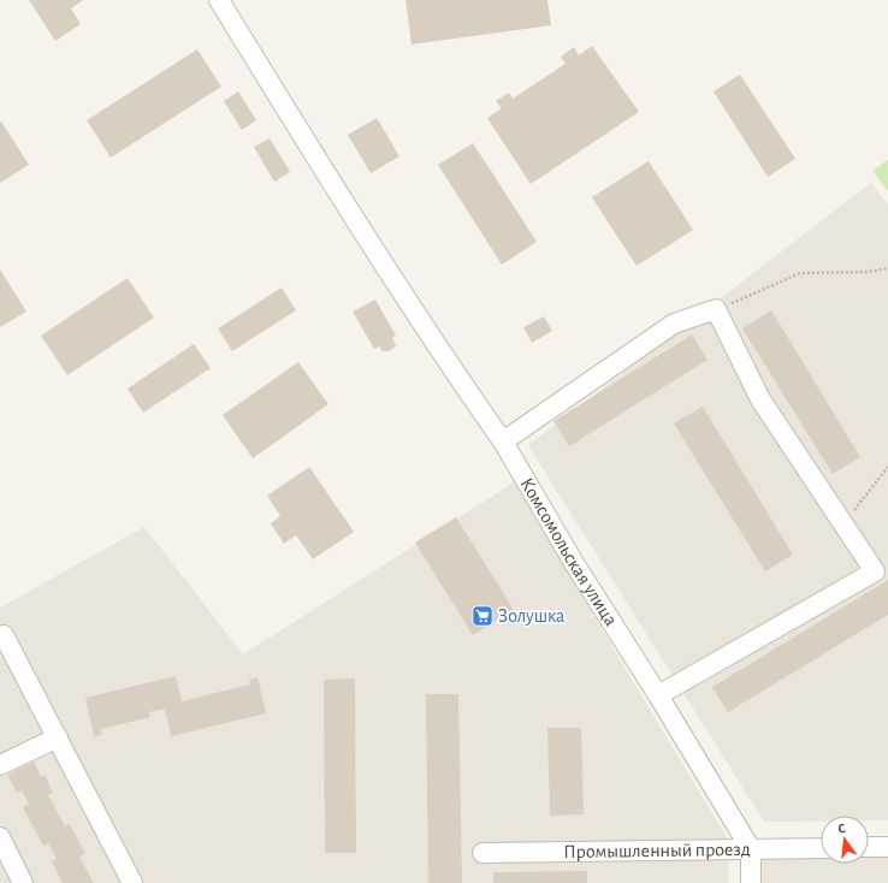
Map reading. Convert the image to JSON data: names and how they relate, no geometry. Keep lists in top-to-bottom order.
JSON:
{
  "streets": {
    "street": ["Комсомольская улица", "Промышленный проезд"]
  },
  "crossings": [
    ["Комсомольская улица", "Промышленный проезд"]
  ],
  "places": {
    "supermarket": ["Золушка"]
  },
  "north": "top"
}
